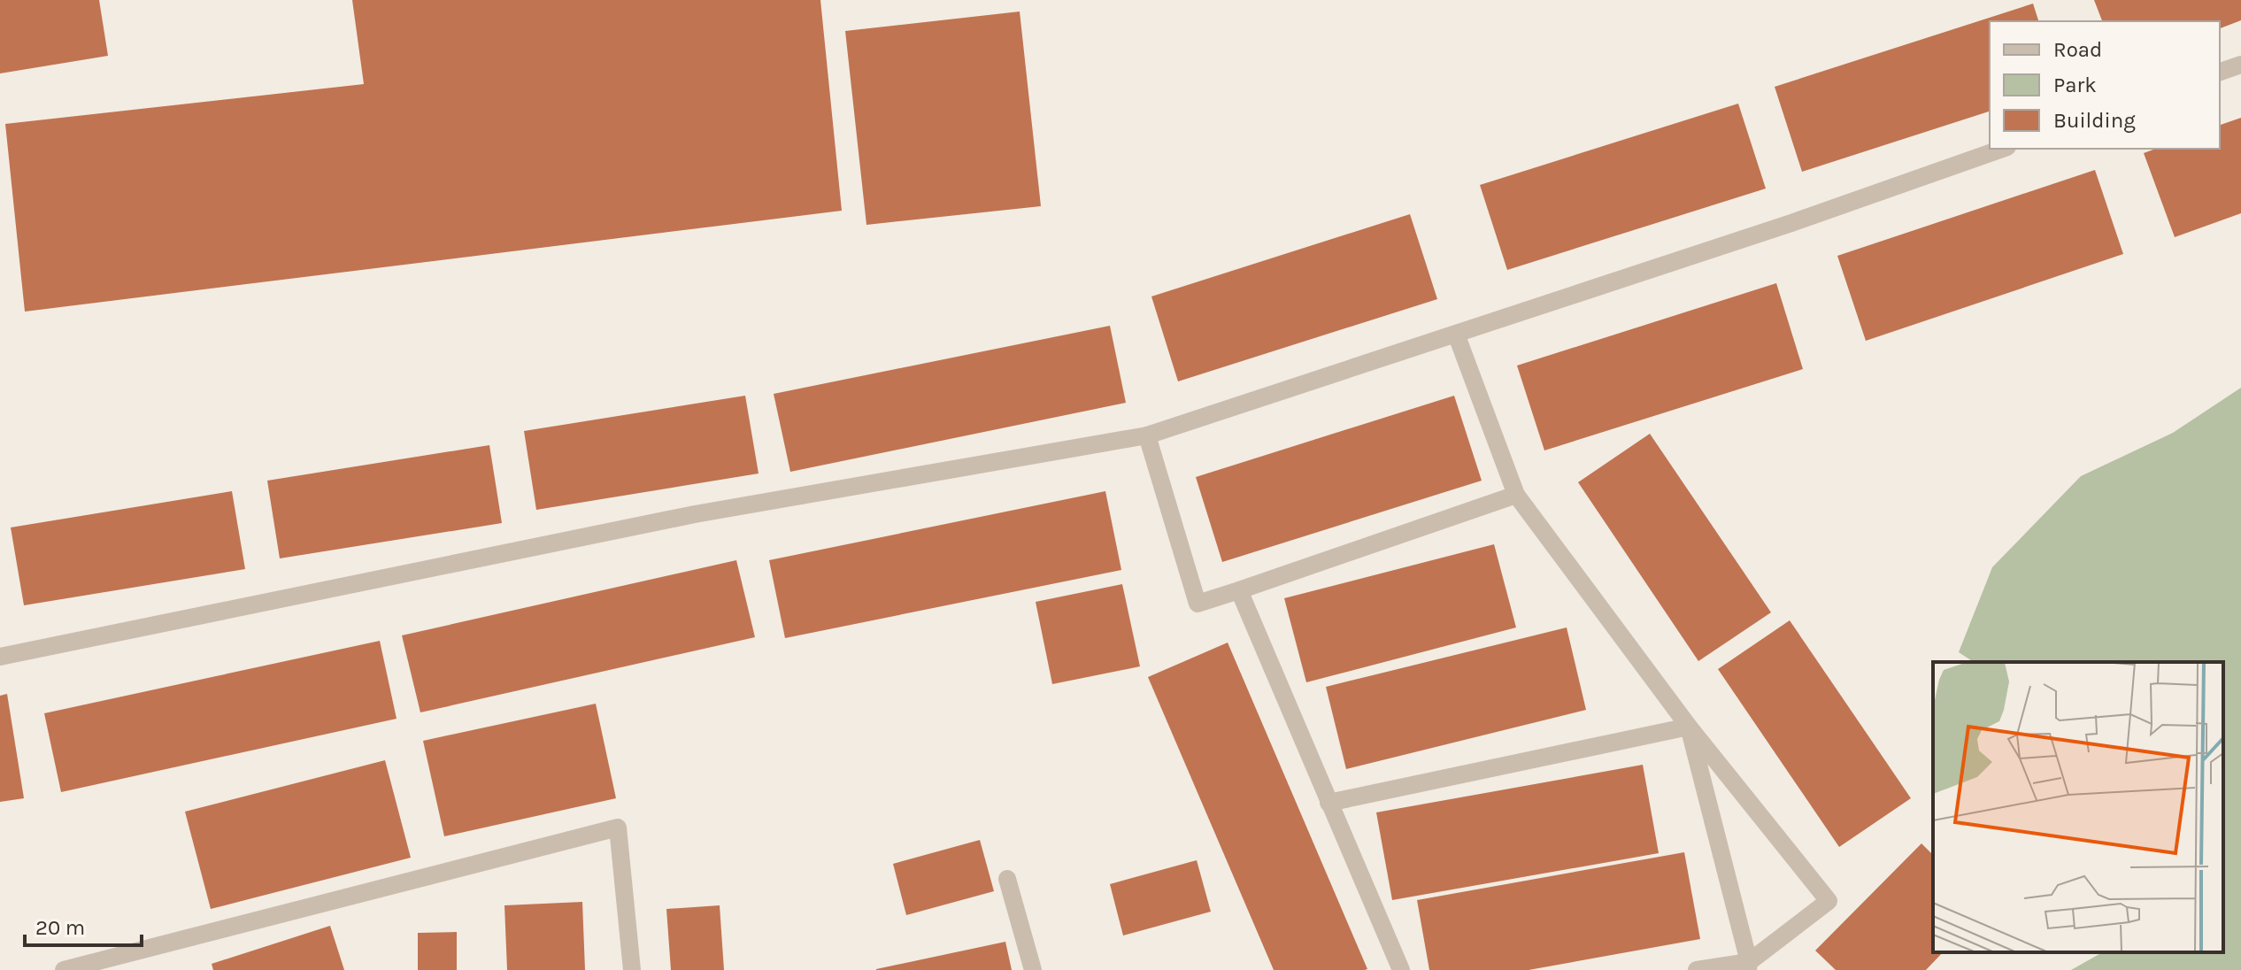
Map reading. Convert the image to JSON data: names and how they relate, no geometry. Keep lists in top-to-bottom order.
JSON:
{
  "legend": ["Road", "Park", "Building"],
  "scale_bar": "20 m"
}
